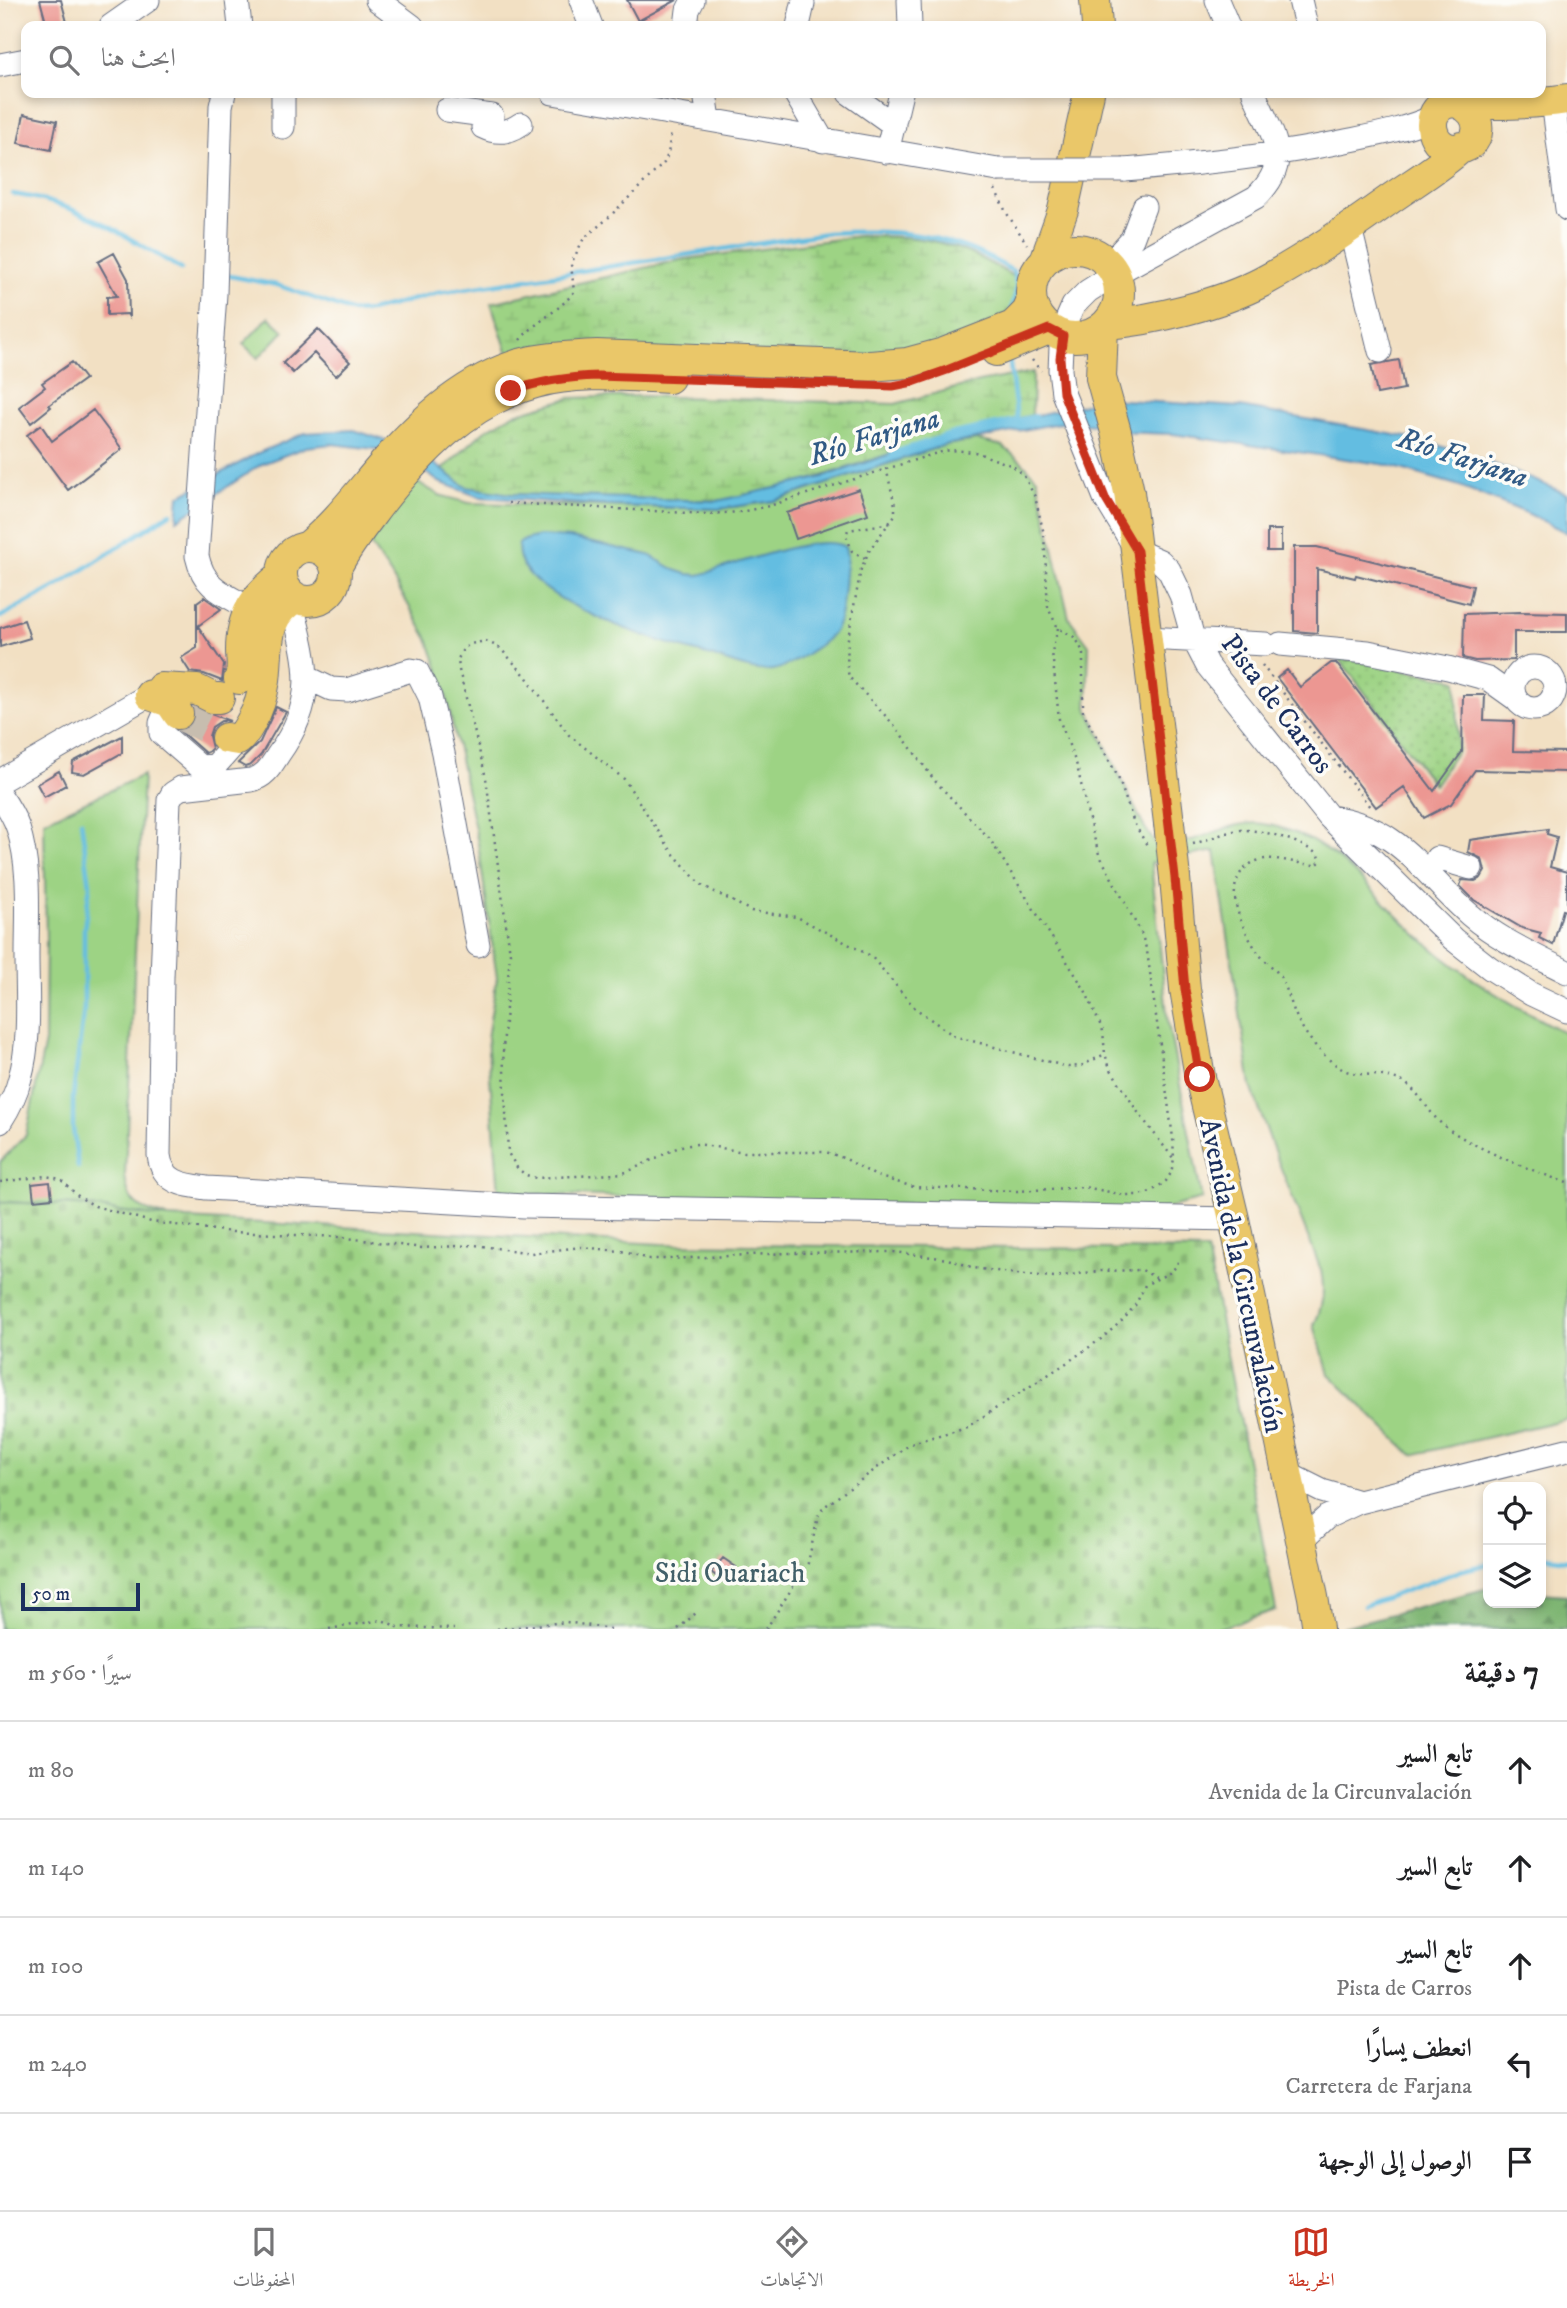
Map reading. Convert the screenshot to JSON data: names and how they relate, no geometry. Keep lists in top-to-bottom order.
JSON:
{
  "streets": {
    "main road": ["Avenida de la Circunvalación"],
    "street": ["Pista de Carros"]
  },
  "crossings": [
    ["Pista de Carros", "Avenida de la Circunvalación"]
  ],
  "water": ["Río Farjana"],
  "parks": ["Sidi Ouariach"],
  "scale_bar": "50 m",
  "page": {
    "search": "ابحث هنا",
    "scale": "50 m",
    "heading": ["7 دقيقة", "سيرًا · 560 m"],
    "list": [
      ["تابع السير", "Avenida de la Circunvalación", "80 m"],
      ["تابع السير", "140 m"],
      ["تابع السير", "Pista de Carros", "100 m"],
      ["انعطف يسارًا", "Carretera de Farjana", "240 m"],
      "الوصول إلى الوجهة"
    ],
    "nav": ["الخريطة", "الاتجاهات", "المحفوظات"]
  }
}
